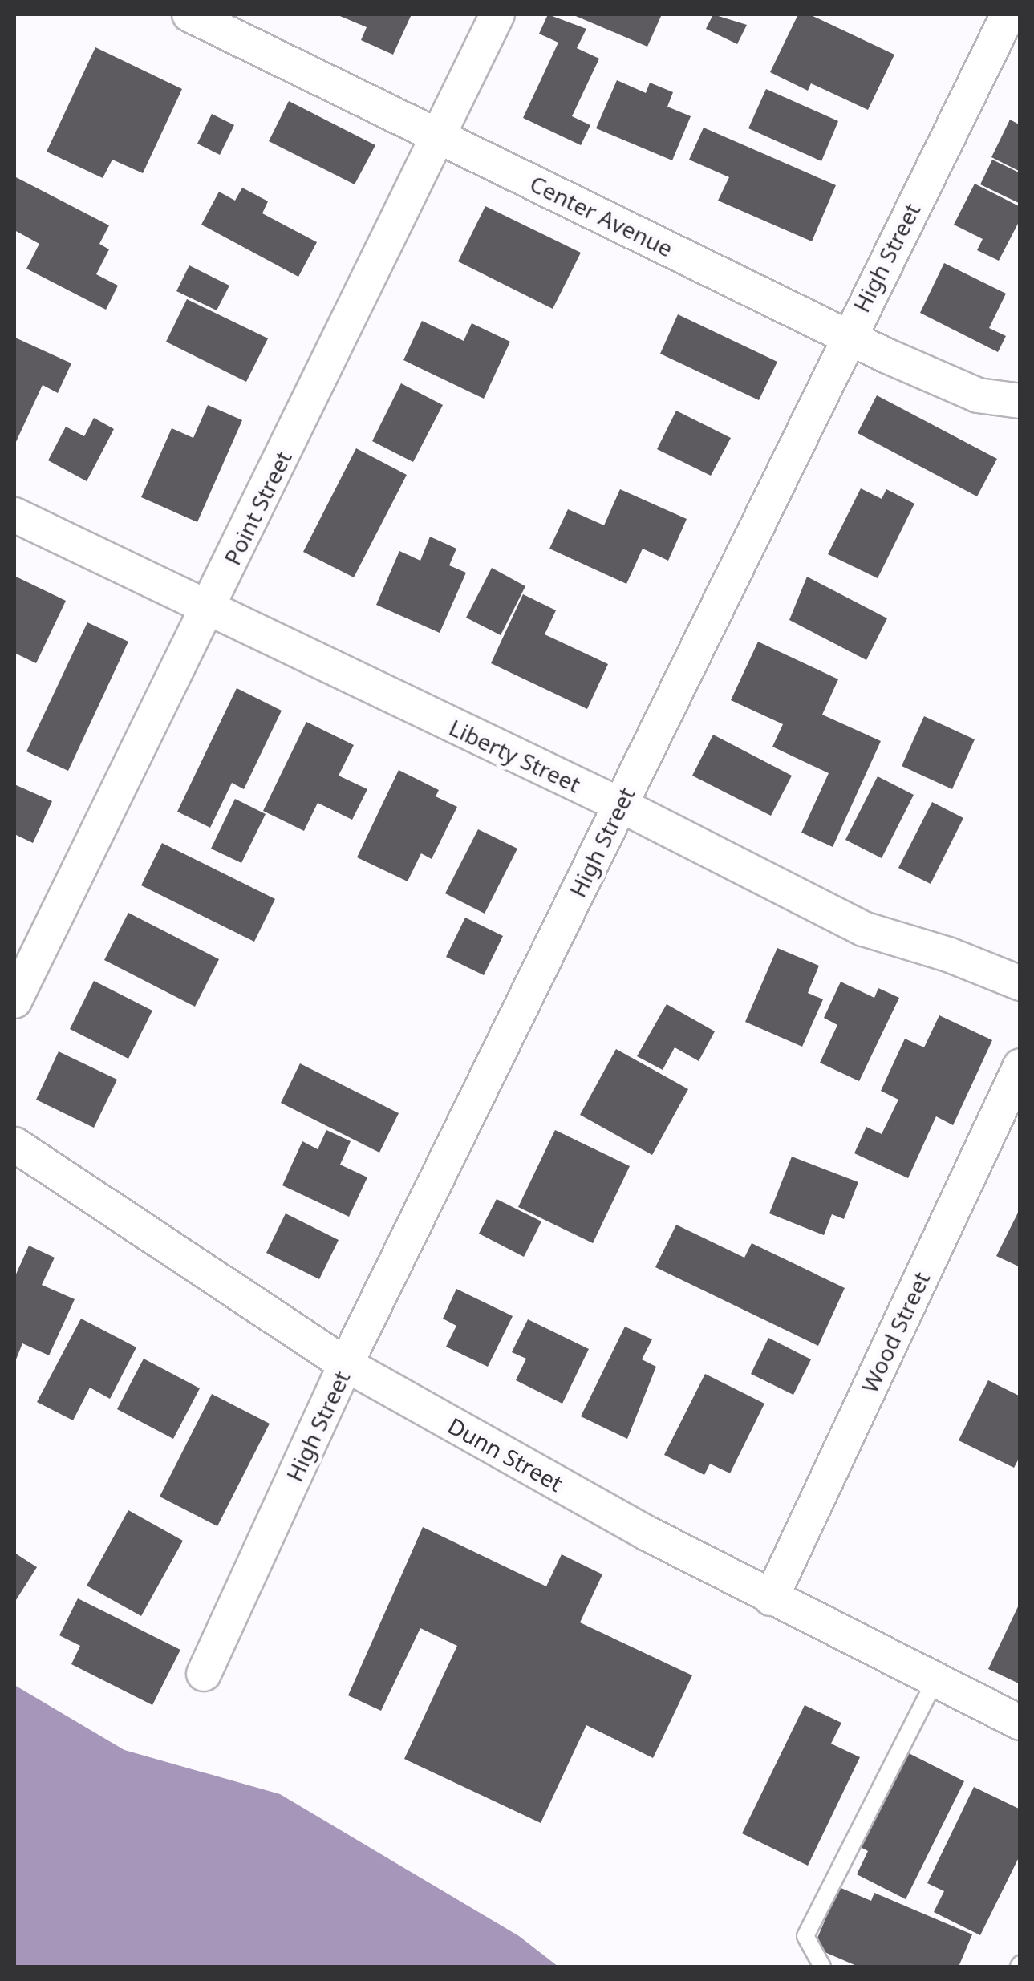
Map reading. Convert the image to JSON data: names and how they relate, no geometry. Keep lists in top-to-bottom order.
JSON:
{
  "streets": {
    "street": [
      "Center Avenue",
      "High Street",
      "Point Street",
      "Liberty Street",
      "Wood Street",
      "Dunn Street"
    ]
  },
  "crossings": [
    ["Center Avenue", "High Street"],
    ["Center Avenue", "Point Street"],
    ["High Street", "Liberty Street"],
    ["High Street", "Dunn Street"],
    ["Point Street", "Liberty Street"],
    ["Wood Street", "Dunn Street"]
  ]
}
